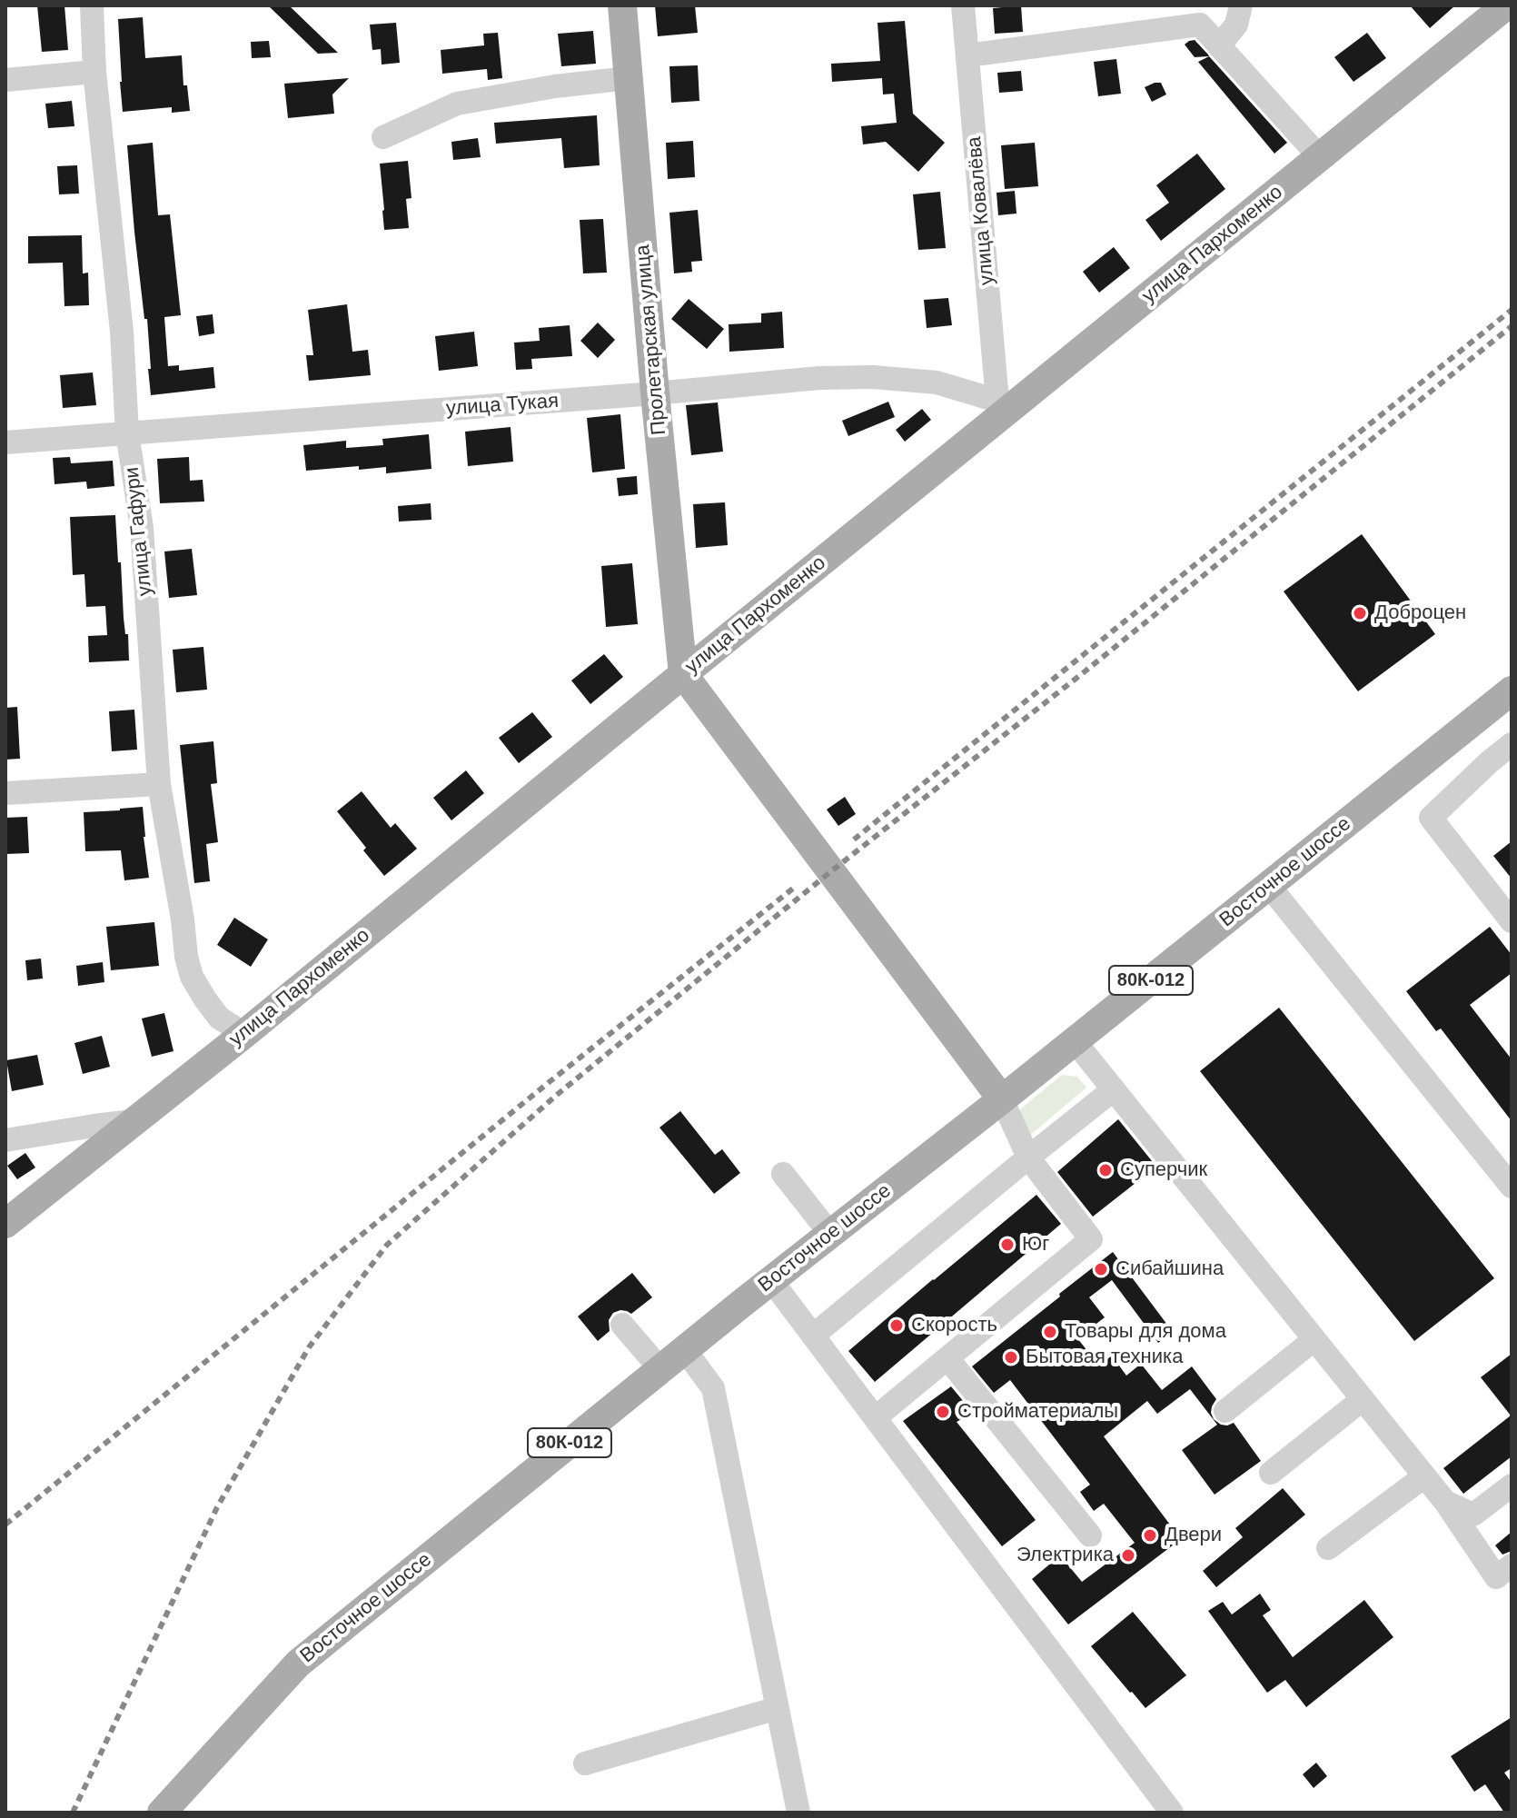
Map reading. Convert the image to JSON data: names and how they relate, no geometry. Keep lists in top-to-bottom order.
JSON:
{
  "streets": {
    "main road": [
      "улица Пархоменко",
      "Пролетарская улица",
      "Восточное шоссе",
      "80К-012"
    ],
    "street": ["улица Ковалёва", "улица Тукая", "улица Гафури"]
  },
  "crossings": [
    ["улица Ковалёва", "улица Пархоменко"],
    ["улица Ковалёва", "улица Тукая"],
    ["улица Пархоменко", "Пролетарская улица"],
    ["улица Пархоменко", "улица Тукая"],
    ["улица Пархоменко", "улица Гафури"],
    ["Пролетарская улица", "улица Тукая"],
    ["улица Тукая", "улица Гафури"]
  ],
  "places": [
    "Доброцен",
    "Суперчик",
    "Юг",
    "Сибайшина",
    "Скорость",
    "Товары для дома",
    "Бытовая техника",
    "Стройматериалы",
    "Двери",
    "Электрика"
  ]
}
